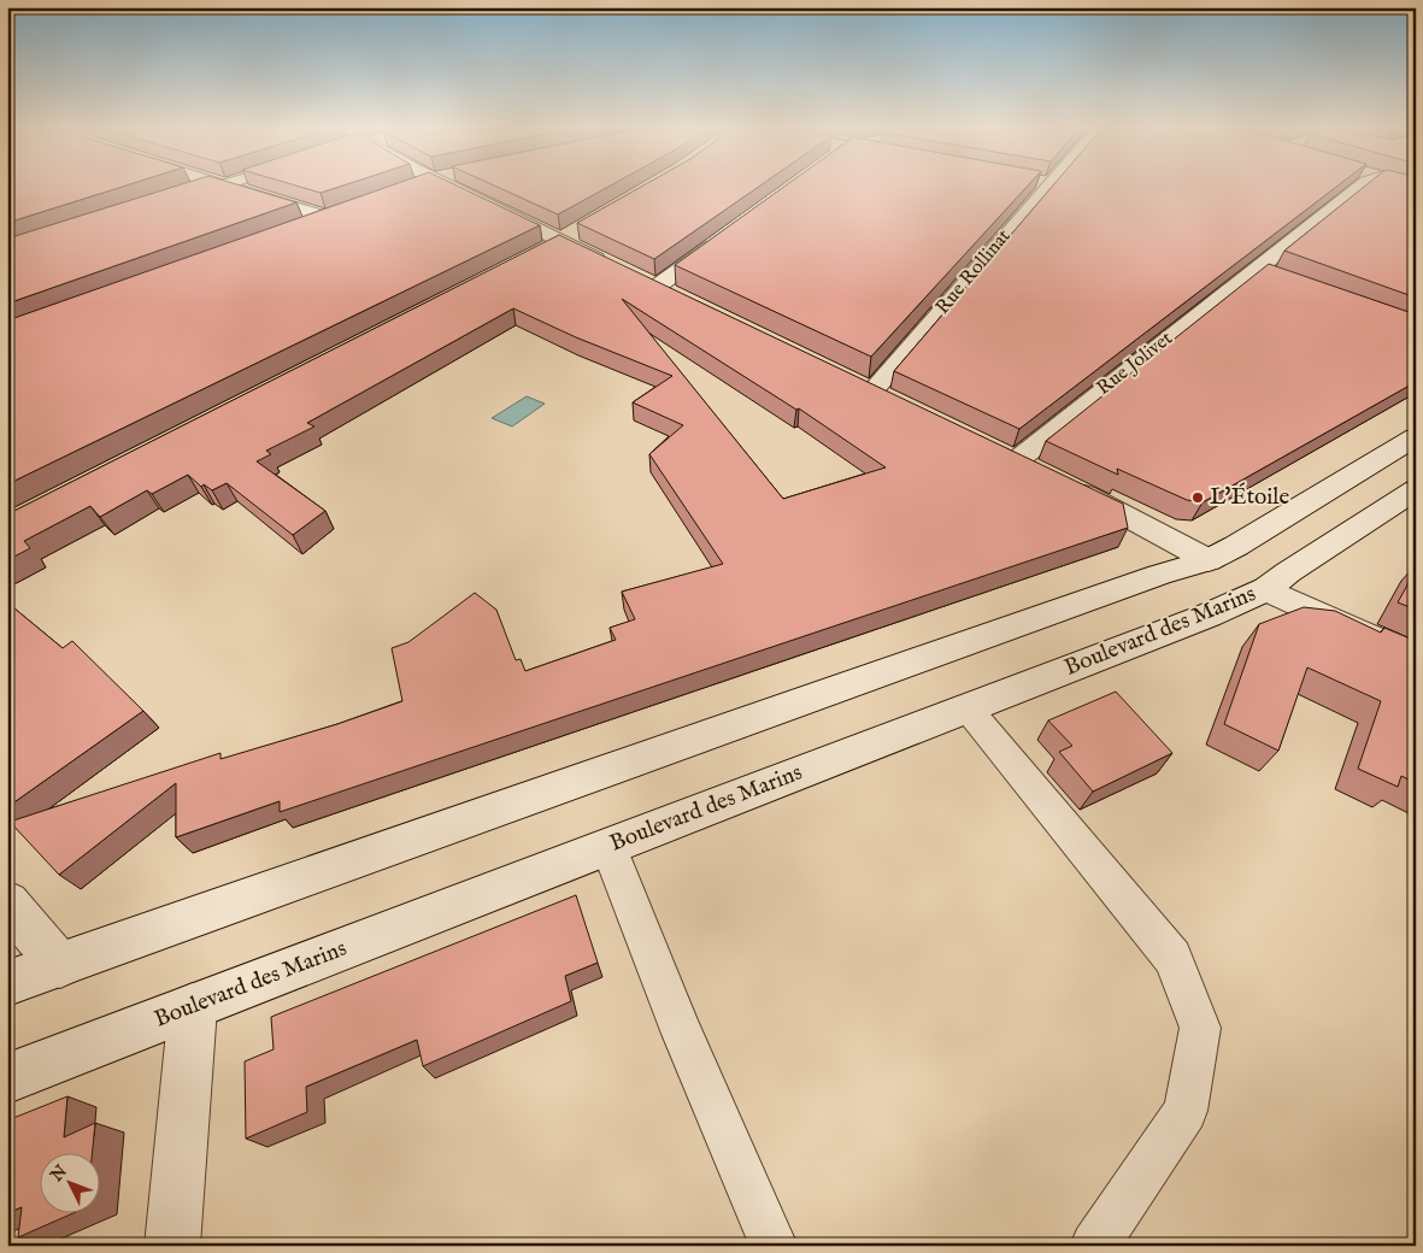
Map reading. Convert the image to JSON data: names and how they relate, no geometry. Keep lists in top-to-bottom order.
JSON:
{
  "streets": {
    "street": ["Rue Rollinat", "Rue Jolivet", "Boulevard des Marins"]
  },
  "places": ["L'Étoile"],
  "north": "top left"
}
